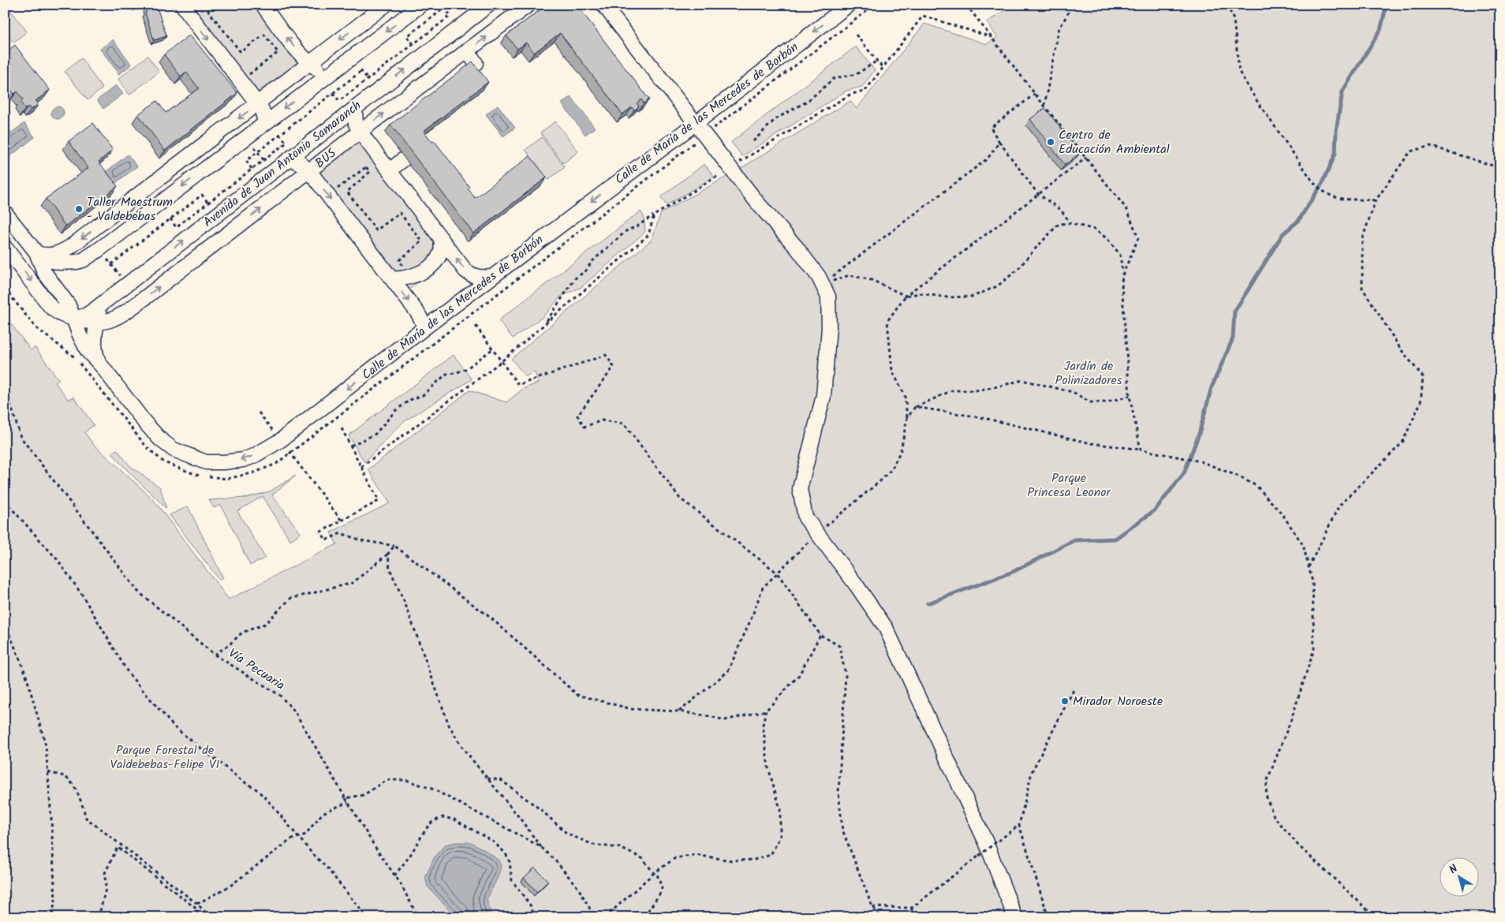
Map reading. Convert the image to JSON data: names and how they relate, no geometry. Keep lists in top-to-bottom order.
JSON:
{
  "streets": {
    "street": ["Calle de María de las Mercedes de Borbón", "BUS", "Avenida de Juan Antonio Samaranch"],
    "path": ["Vía Pecuaria"]
  },
  "crossings": [
    ["Calle de María de las Mercedes de Borbón", "Avenida de Juan Antonio Samaranch"]
  ],
  "one_way": ["Calle de María de las Mercedes de Borbón"],
  "parks": ["Jardín de Polinizadores", "Parque Princesa Leonor", "Parque Forestal de Valdebebas-Felipe VI"],
  "places": ["Centro de Educación Ambiental", "Taller Maestrum - Valdebebas", "Mirador Noroeste"],
  "north": "top left"
}
